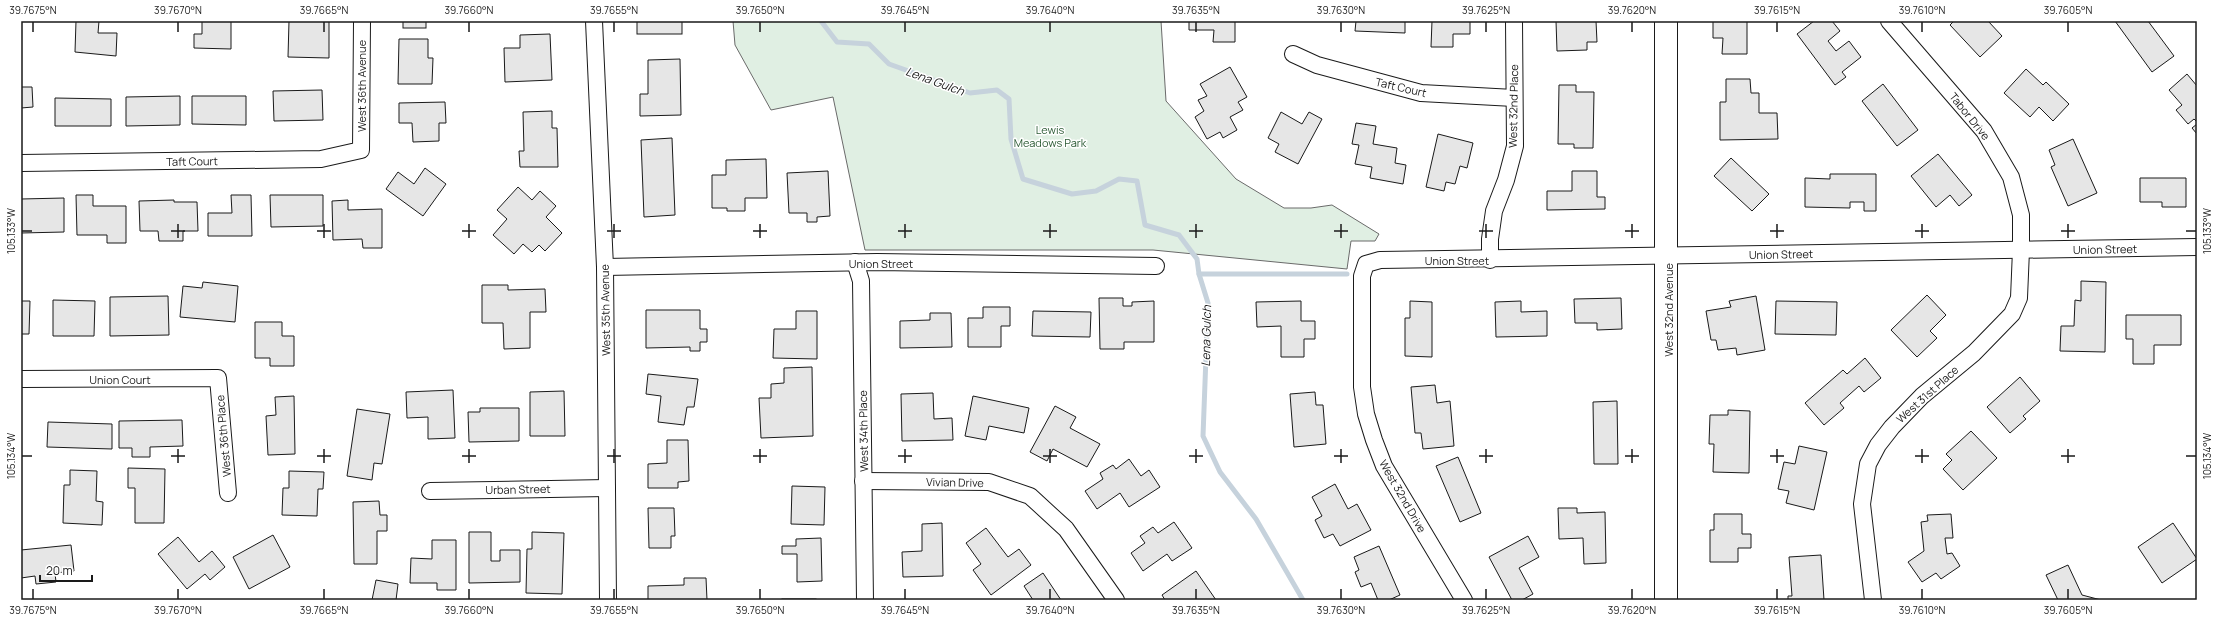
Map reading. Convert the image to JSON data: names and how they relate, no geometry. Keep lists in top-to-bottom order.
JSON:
{
  "streets": {
    "street": [
      "West 36th Avenue",
      "Taft Court",
      "West 32nd Place",
      "Tabor Drive",
      "Union Street",
      "West 35th Avenue",
      "West 32nd Avenue",
      "Union Court",
      "West 31st Place",
      "West 34th Place",
      "West 36th Place",
      "Vivian Drive",
      "Urban Street",
      "West 32nd Drive"
    ]
  },
  "crossings": [
    ["West 36th Avenue", "Taft Court"],
    ["Taft Court", "West 32nd Place"],
    ["West 32nd Place", "Union Street"],
    ["Tabor Drive", "Union Street"],
    ["Tabor Drive", "West 31st Place"],
    ["Union Street", "West 35th Avenue"],
    ["Union Street", "West 32nd Avenue"],
    ["Union Street", "West 31st Place"],
    ["Union Street", "West 34th Place"],
    ["Union Street", "West 32nd Drive"],
    ["West 35th Avenue", "Urban Street"],
    ["Union Court", "West 36th Place"],
    ["West 34th Place", "Vivian Drive"]
  ],
  "water": ["Lena Gulch"],
  "parks": ["Lewis Meadows Park"],
  "scale_bar": "20 m",
  "coordinates": [
    "39.7675°N",
    "39.7670°N",
    "39.7665°N",
    "39.7660°N",
    "39.7655°N",
    "39.7650°N",
    "39.7645°N",
    "39.7640°N",
    "39.7635°N",
    "39.7630°N",
    "39.7625°N",
    "39.7620°N",
    "39.7615°N",
    "39.7610°N",
    "39.7605°N",
    "105.133°W",
    "105.134°W"
  ]
}
